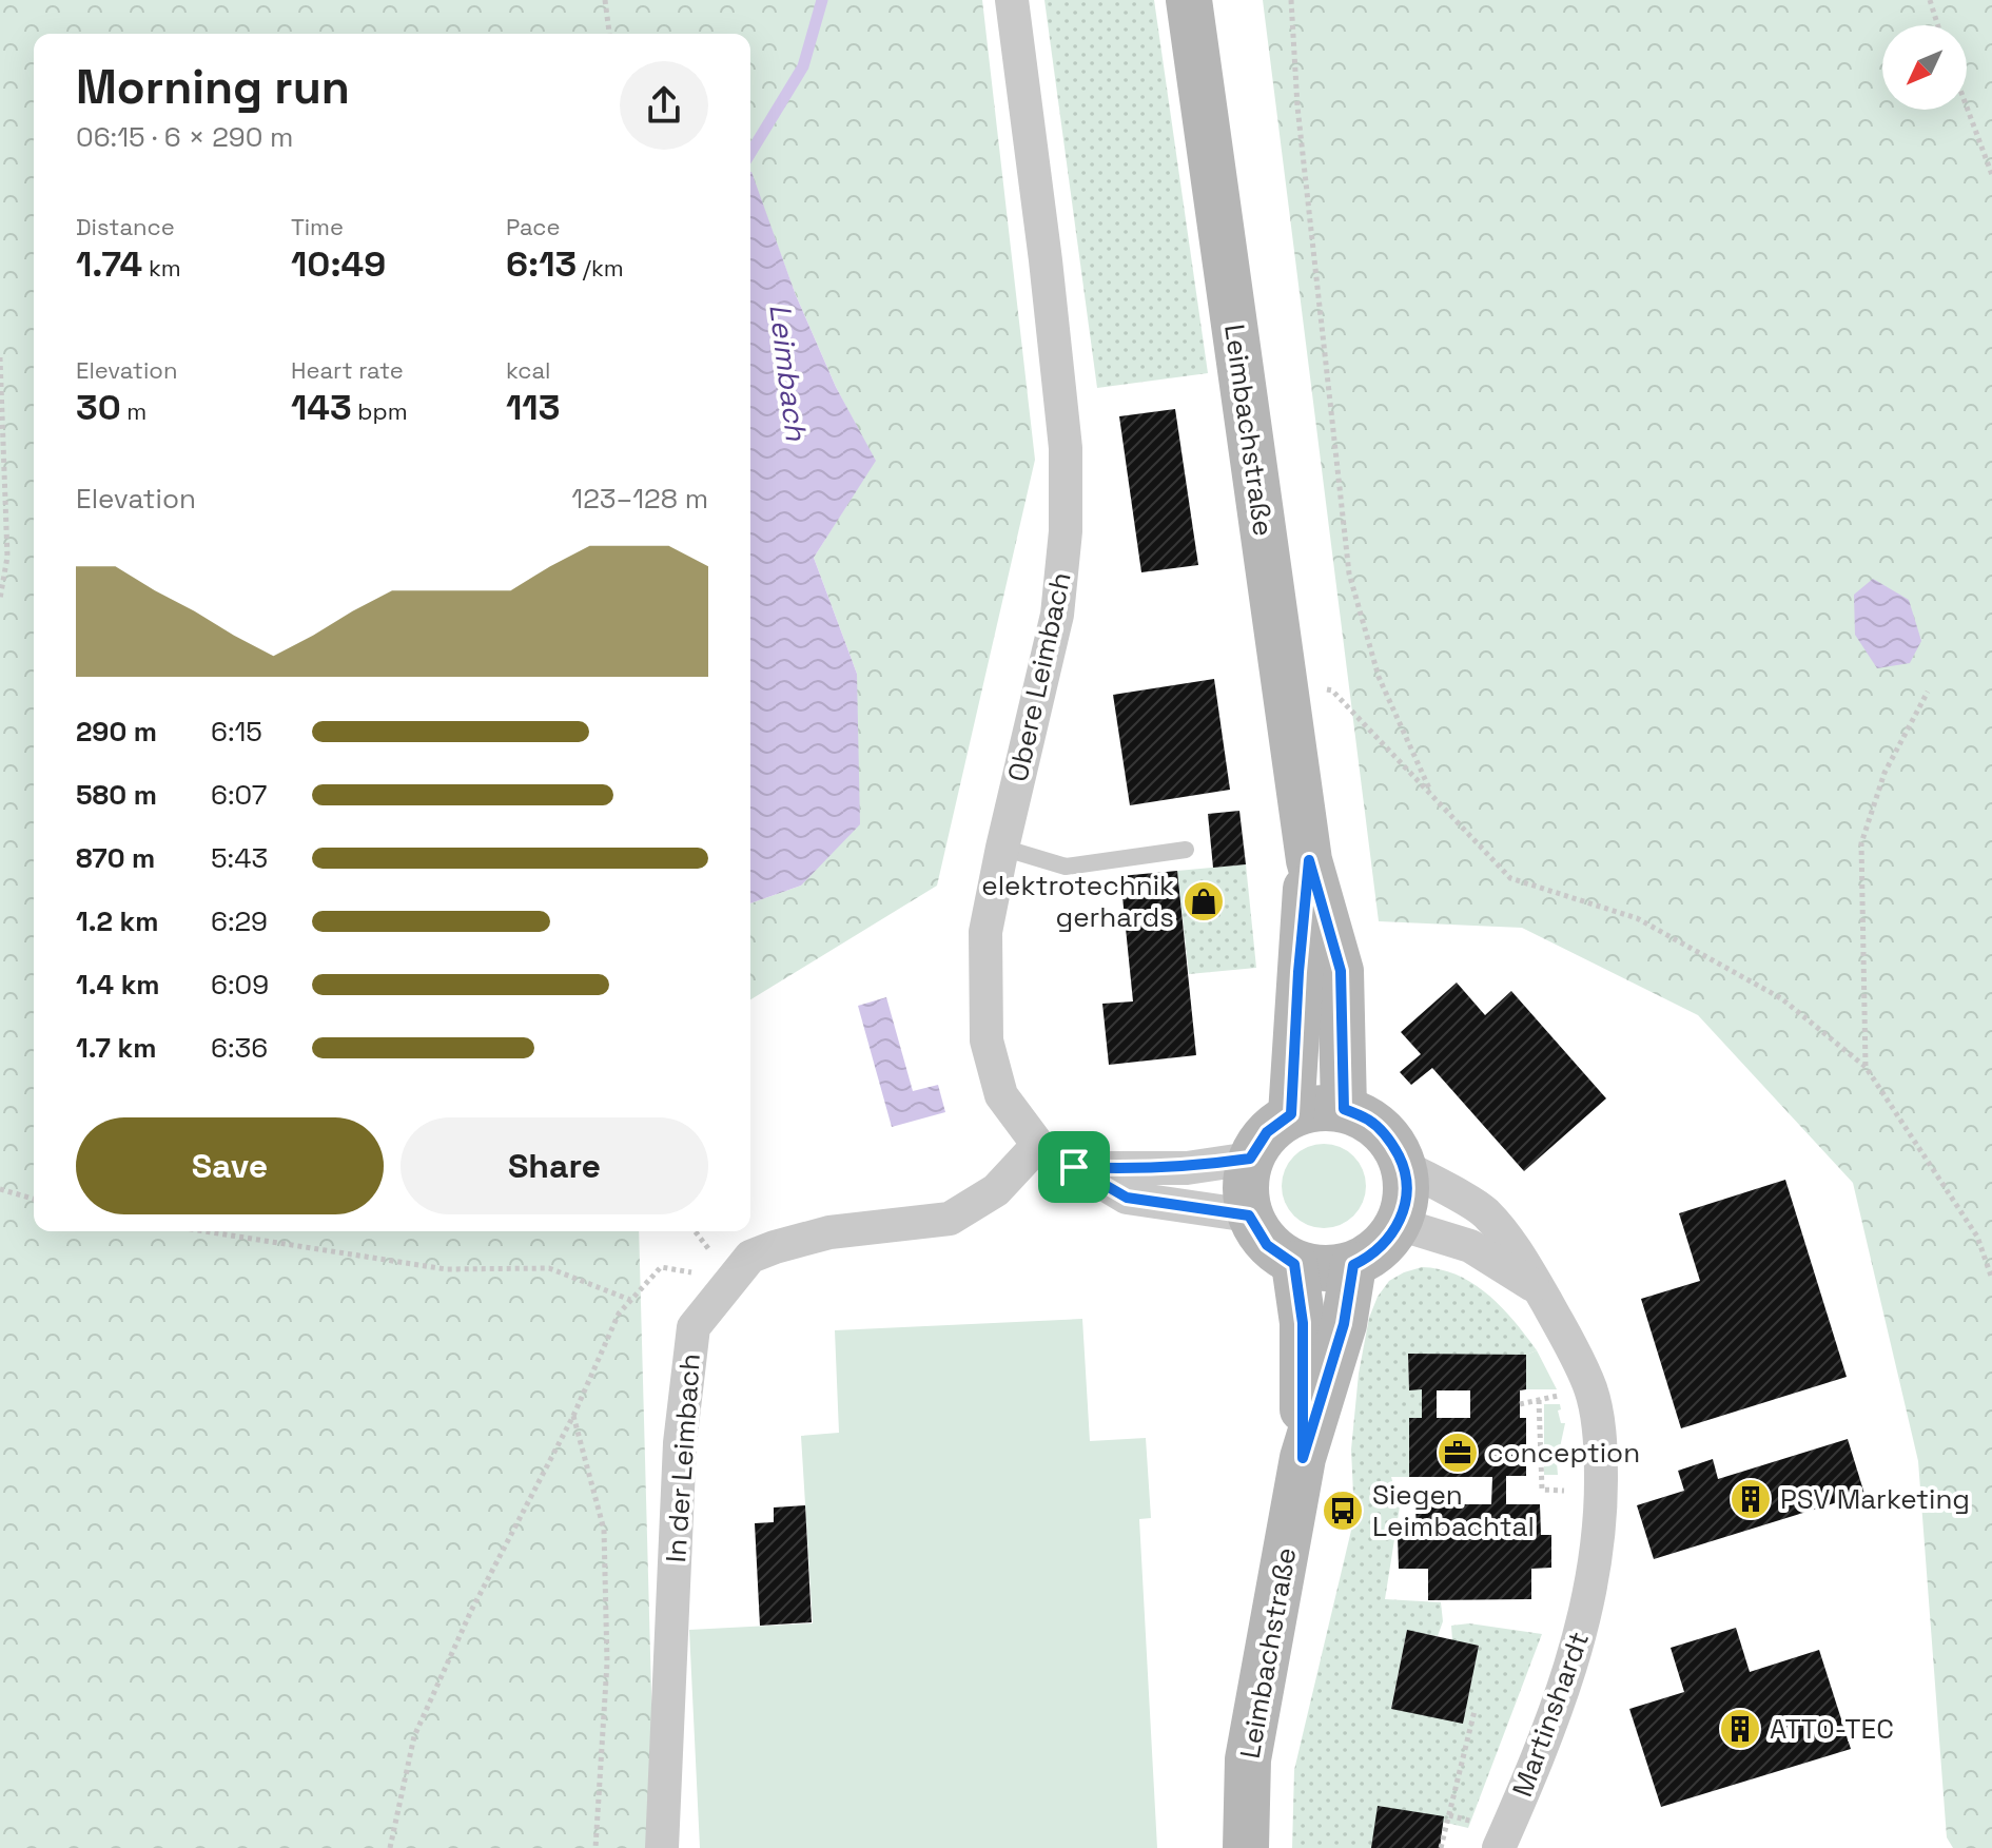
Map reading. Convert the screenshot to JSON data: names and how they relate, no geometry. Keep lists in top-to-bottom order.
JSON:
{
  "streets": {
    "main road": ["Leimbachstraße"],
    "street": ["Obere Leimbach", "In der Leimbach", "Martinshardt"]
  },
  "crossings": [
    ["Leimbachstraße", "Obere Leimbach"],
    ["Leimbachstraße", "Martinshardt"],
    ["Obere Leimbach", "In der Leimbach"],
    ["Obere Leimbach", "Martinshardt"]
  ],
  "water": ["Leimbach"],
  "places": {
    "shop": ["elektrotechnik gerhards"],
    "office": ["conception"],
    "building": ["PSV Marketing", "ATTO-TEC"],
    "bus stop": ["Siegen Leimbachtal"]
  },
  "north": "bottom left",
  "page": {
    "heading": ["Morning run", "06:15 · 6 × 290 m"],
    "stats": [
      ["Distance", "1.74 km"],
      ["Time", "10:49"],
      ["Pace", "6:13 /km"],
      ["Elevation", "30 m"],
      ["Heart rate", "143 bpm"],
      ["kcal", "113"]
    ],
    "chart": ["Elevation", "123–128 m"],
    "list": [
      {
        "name": "290 m",
        "note": "6:15"
      },
      {
        "name": "580 m",
        "note": "6:07"
      },
      {
        "name": "870 m",
        "note": "5:43"
      },
      {
        "name": "1.2 km",
        "note": "6:29"
      },
      {
        "name": "1.4 km",
        "note": "6:09"
      },
      {
        "name": "1.7 km",
        "note": "6:36"
      }
    ],
    "buttons": ["Save", "Share"]
  }
}
